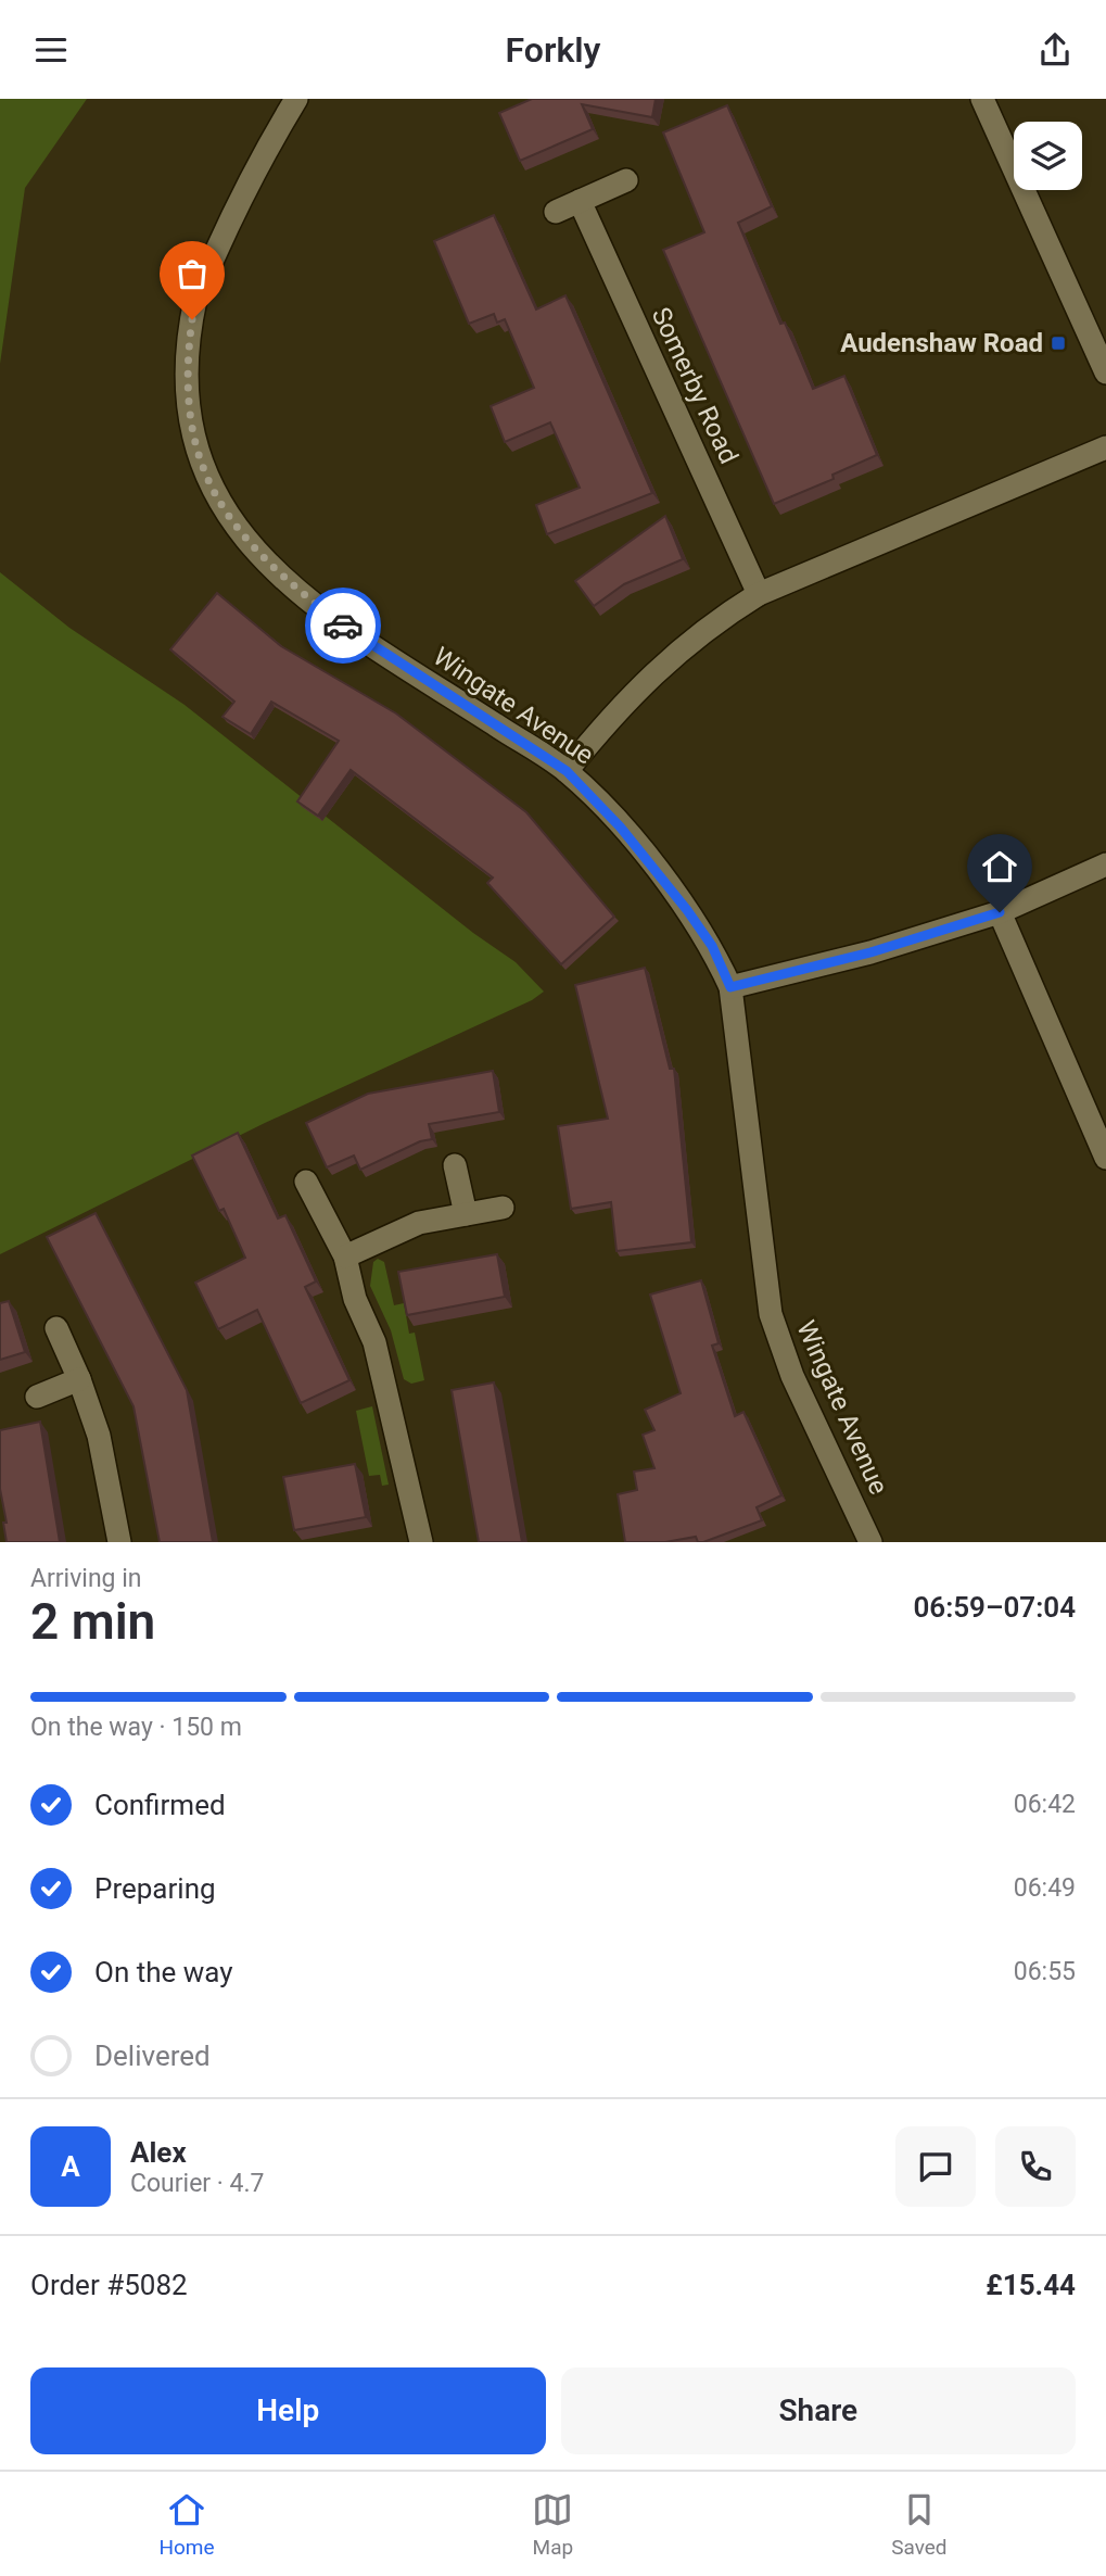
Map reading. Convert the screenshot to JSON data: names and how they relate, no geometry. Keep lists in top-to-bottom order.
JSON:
{
  "streets": {
    "street": ["Somerby Road", "Wingate Avenue"]
  },
  "places": {
    "transit": ["Audenshaw Road"]
  },
  "page": {
    "header": "Forkly",
    "heading": ["2 min", "Arriving in", "06:59–07:04"],
    "panel": [
      "Alex",
      "Courier · 4.7",
      "Order #5082",
      "£15.44"
    ],
    "bar": "On the way · 150 m",
    "list": [
      ["Confirmed", "06:42"],
      ["Preparing", "06:49"],
      ["On the way", "06:55"],
      "Delivered"
    ],
    "round": "A",
    "buttons": ["Help", "Share"],
    "tabs": ["Home", "Map", "Saved"]
  }
}
